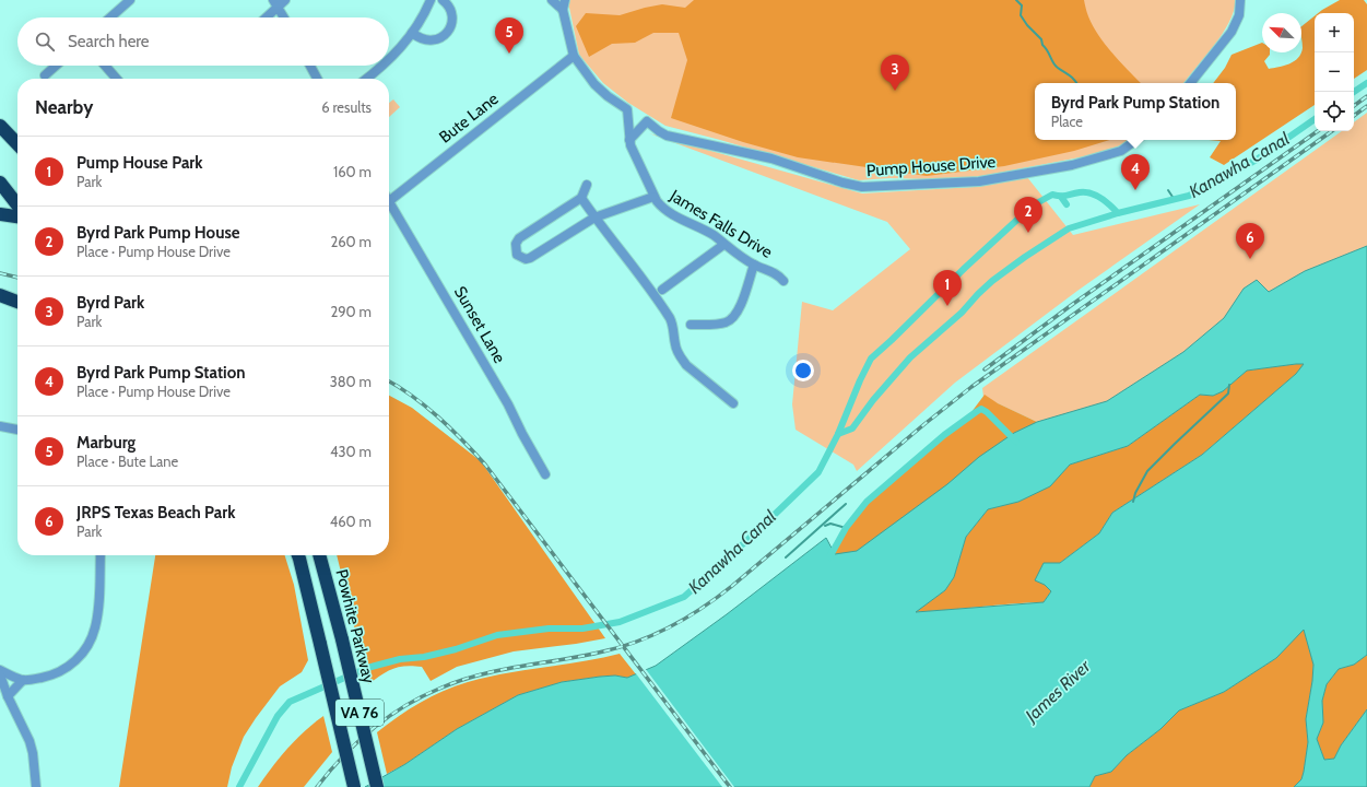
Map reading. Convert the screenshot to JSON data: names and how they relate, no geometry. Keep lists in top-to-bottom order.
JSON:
{
  "streets": {
    "highway": ["Powhite Parkway", "VA 76"],
    "street": [
      "Bute Lane",
      "Pump House Drive",
      "James Falls Drive",
      "Sunset Lane"
    ]
  },
  "crossings": [
    ["Bute Lane", "James Falls Drive"],
    ["Pump House Drive", "James Falls Drive"]
  ],
  "water": ["Kanawha Canal", "James River"],
  "north": "top left",
  "page": {
    "map_buttons": ["+", "−"],
    "pins": [
      "5",
      "3",
      "4",
      "2",
      "6",
      "1"
    ],
    "search": "Search here",
    "heading": ["Nearby", "6 results"],
    "popup": ["Byrd Park Pump Station", "Place"],
    "list": [
      {
        "mark": "1",
        "name": "Pump House Park",
        "note": "Park",
        "value": "160 m"
      },
      {
        "mark": "2",
        "name": "Byrd Park Pump House",
        "note": "Place · Pump House Drive",
        "value": "260 m"
      },
      {
        "mark": "3",
        "name": "Byrd Park",
        "note": "Park",
        "value": "290 m"
      },
      {
        "mark": "4",
        "name": "Byrd Park Pump Station",
        "note": "Place · Pump House Drive",
        "value": "380 m"
      },
      {
        "mark": "5",
        "name": "Marburg",
        "note": "Place · Bute Lane",
        "value": "430 m"
      },
      {
        "mark": "6",
        "name": "JRPS Texas Beach Park",
        "note": "Park",
        "value": "460 m"
      }
    ]
  }
}
